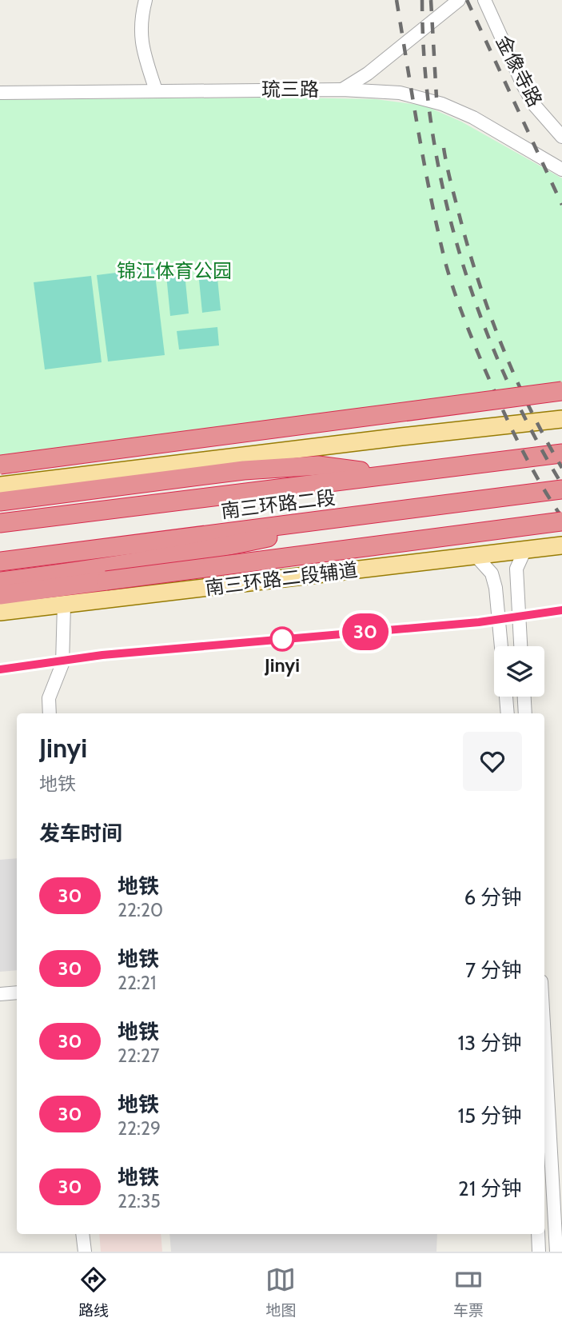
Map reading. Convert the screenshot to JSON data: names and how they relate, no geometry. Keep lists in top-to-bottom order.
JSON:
{
  "streets": {
    "highway": ["南三环路二段"],
    "main road": ["南三环路二段辅道"],
    "street": ["金像寺路", "琉三路"]
  },
  "parks": ["锦江体育公园"],
  "places": ["Jinyi"],
  "lines": ["metro line 30"],
  "page": {
    "on_map": "30",
    "heading": [
      ["Jinyi", "地铁"],
      "发车时间"
    ],
    "list": [
      {
        "mark": "30",
        "name": "地铁",
        "note": "22:20",
        "value": "6 分钟"
      },
      {
        "mark": "30",
        "name": "地铁",
        "note": "22:21",
        "value": "7 分钟"
      },
      {
        "mark": "30",
        "name": "地铁",
        "note": "22:27",
        "value": "13 分钟"
      },
      {
        "mark": "30",
        "name": "地铁",
        "note": "22:29",
        "value": "15 分钟"
      },
      {
        "mark": "30",
        "name": "地铁",
        "note": "22:35",
        "value": "21 分钟"
      }
    ],
    "tabs": ["路线", "地图", "车票"]
  }
}
